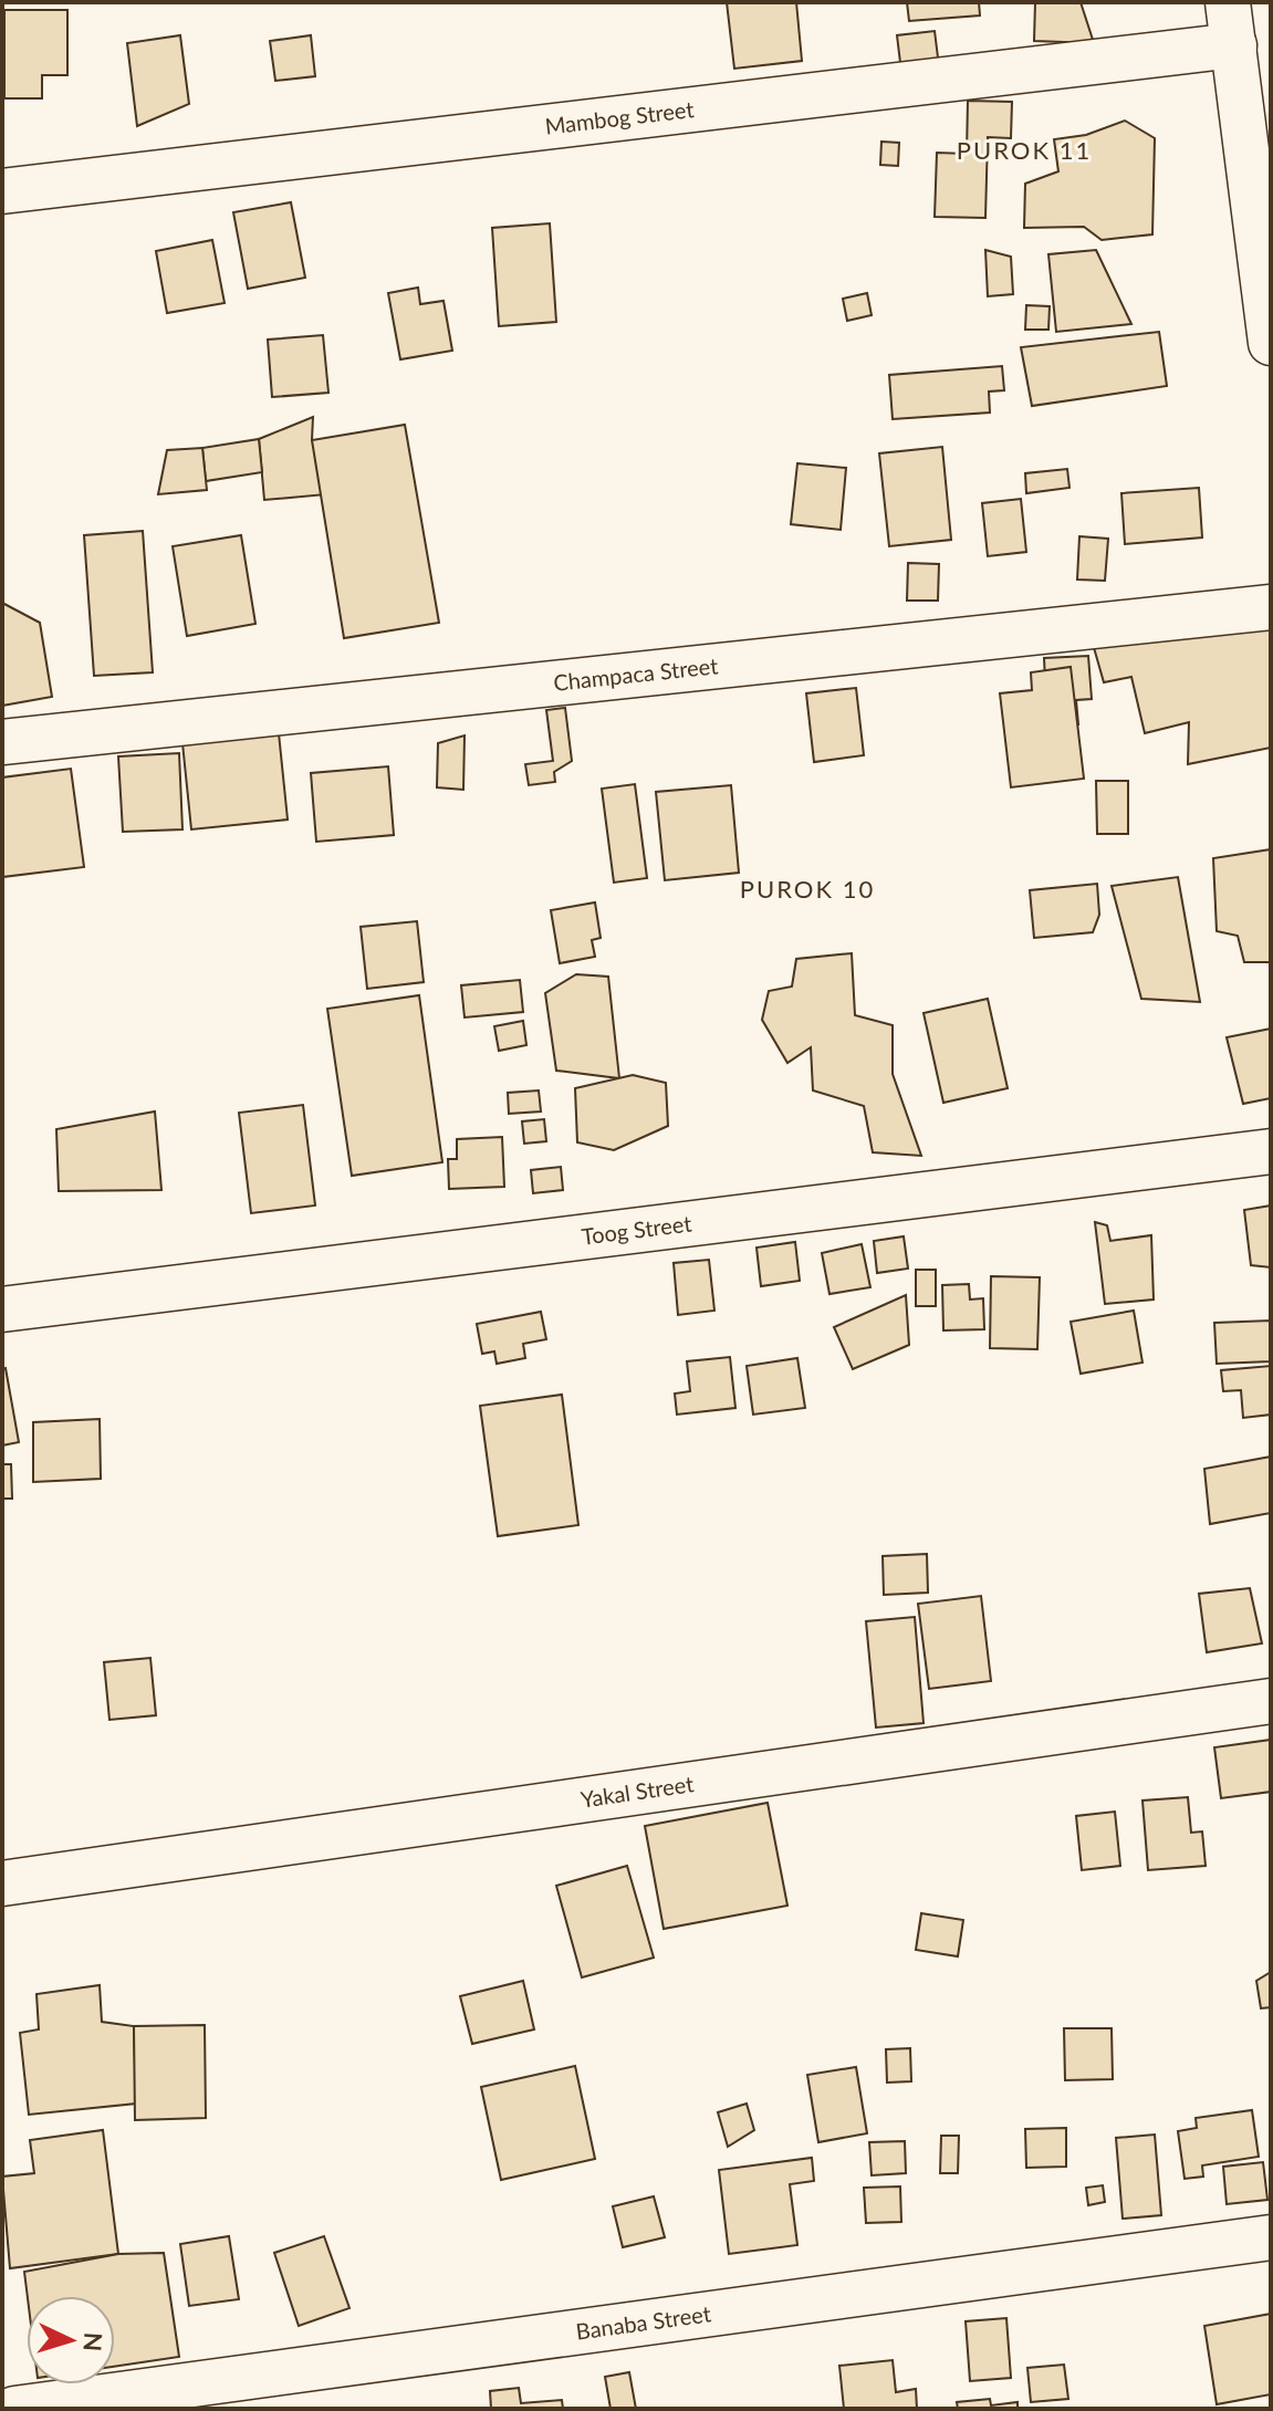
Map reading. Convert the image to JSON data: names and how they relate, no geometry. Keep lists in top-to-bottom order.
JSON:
{
  "streets": {
    "street": [
      "Mambog Street",
      "Champaca Street",
      "Toog Street",
      "Yakal Street",
      "Banaba Street"
    ]
  },
  "districts": ["PUROK 11", "PUROK 10"],
  "north": "right"
}
